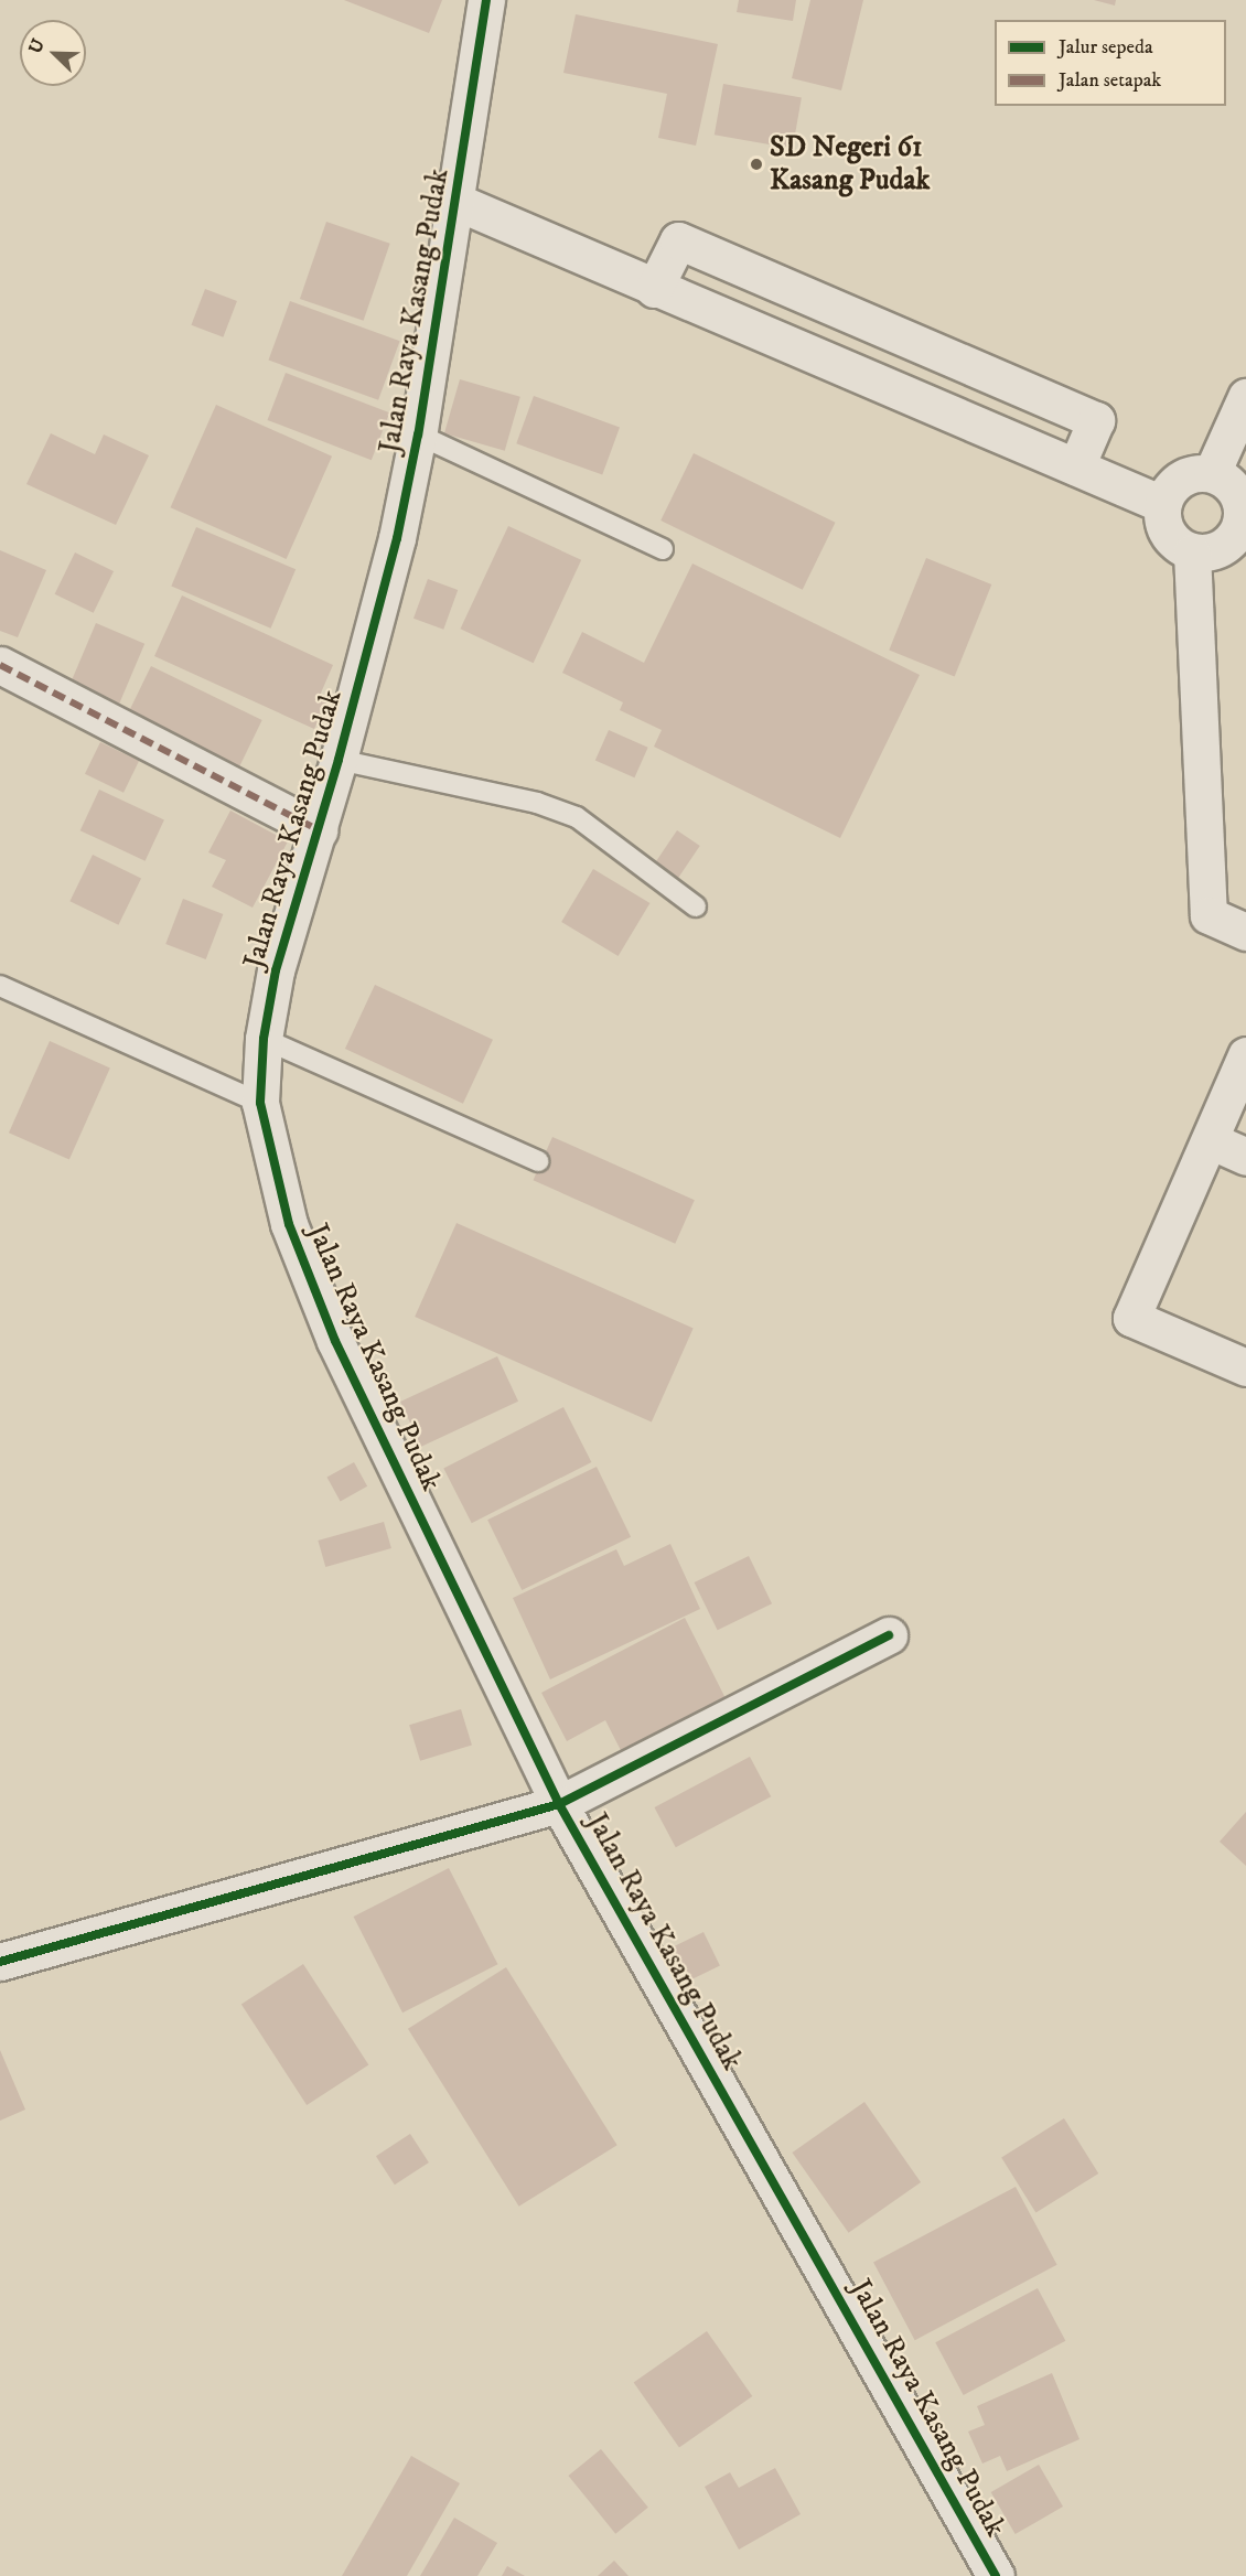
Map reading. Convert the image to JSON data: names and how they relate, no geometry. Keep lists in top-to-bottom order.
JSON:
{
  "streets": {
    "street": ["Jalan Raya Kasang Pudak"]
  },
  "places": ["SD Negeri 61 Kasang Pudak"],
  "legend": ["Jalur sepeda", "Jalan setapak"],
  "north": "top left"
}
